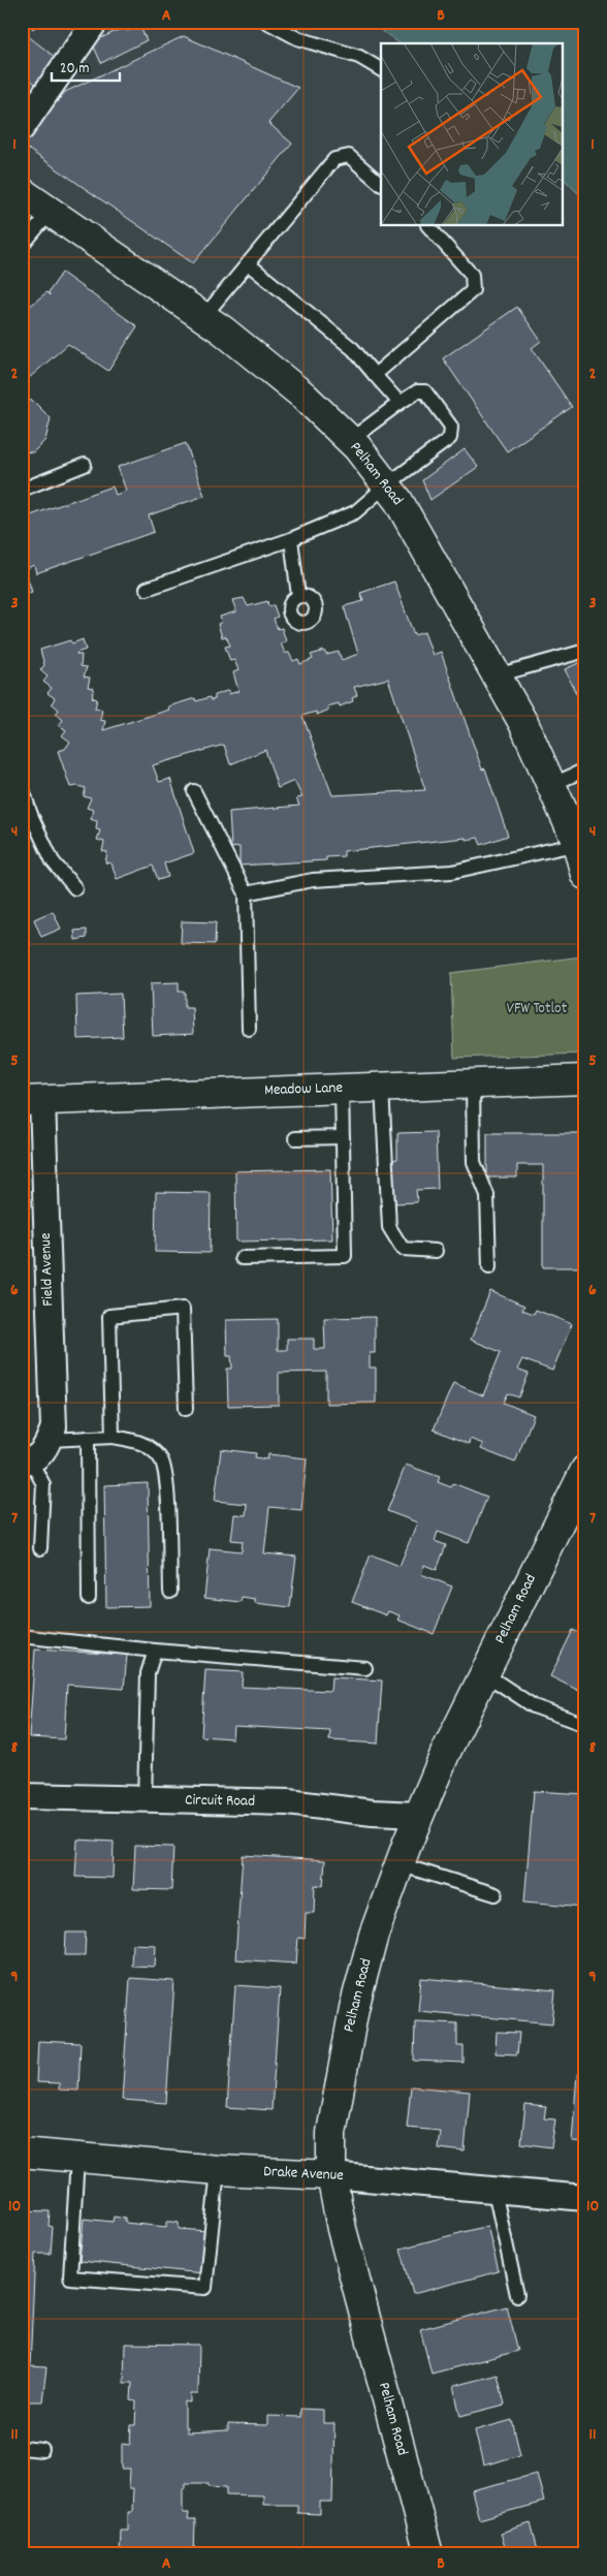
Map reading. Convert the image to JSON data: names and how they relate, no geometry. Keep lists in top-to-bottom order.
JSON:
{
  "streets": {
    "main road": ["Pelham Road", "Meadow Lane", "Drake Avenue"],
    "street": ["Field Avenue", "Circuit Road"]
  },
  "crossings": [
    ["Pelham Road", "Circuit Road"],
    ["Pelham Road", "Drake Avenue"],
    ["Meadow Lane", "Field Avenue"]
  ],
  "parks": ["VFW Totlot"],
  "scale_bar": "20 m",
  "grid": {
    "columns": ["A", "B"],
    "rows": [
      "1",
      "2",
      "3",
      "4",
      "5",
      "6",
      "7",
      "8",
      "9",
      "10",
      "11"
    ]
  }
}
